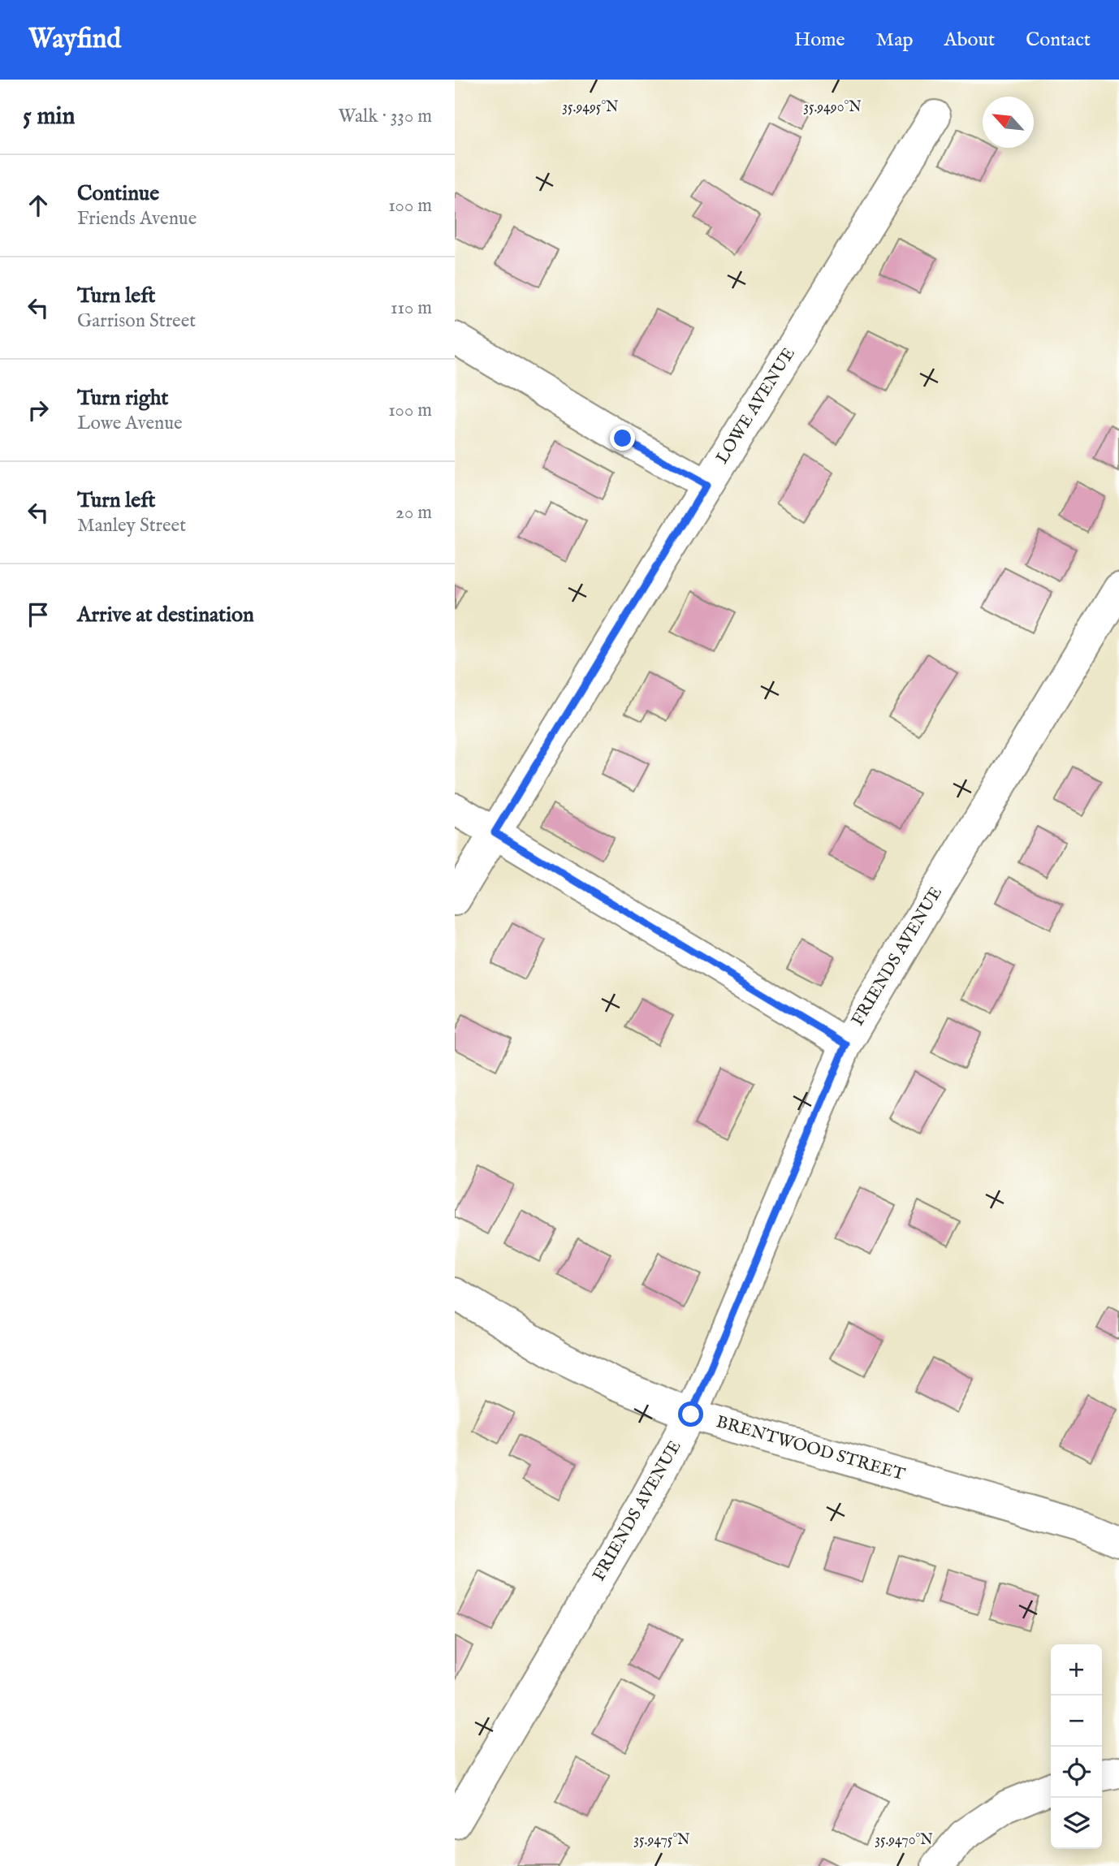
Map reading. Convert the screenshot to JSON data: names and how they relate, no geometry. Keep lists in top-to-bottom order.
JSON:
{
  "streets": {
    "street": ["LOWE AVENUE", "FRIENDS AVENUE", "BRENTWOOD STREET"]
  },
  "crossings": [
    ["FRIENDS AVENUE", "BRENTWOOD STREET"]
  ],
  "north": "top left",
  "page": {
    "header": "Wayfind",
    "nav": [
      "Home",
      "Map",
      "About",
      "Contact"
    ],
    "heading": ["5 min", "Walk · 330 m"],
    "list": [
      ["Continue", "Friends Avenue", "100 m"],
      ["Turn left", "Garrison Street", "110 m"],
      ["Turn right", "Lowe Avenue", "100 m"],
      ["Turn left", "Manley Street", "20 m"],
      "Arrive at destination"
    ],
    "map_buttons": ["+", "−"]
  },
  "coordinates": [
    "35.9495°N",
    "35.9490°N",
    "35.9475°N",
    "35.9470°N"
  ]
}
